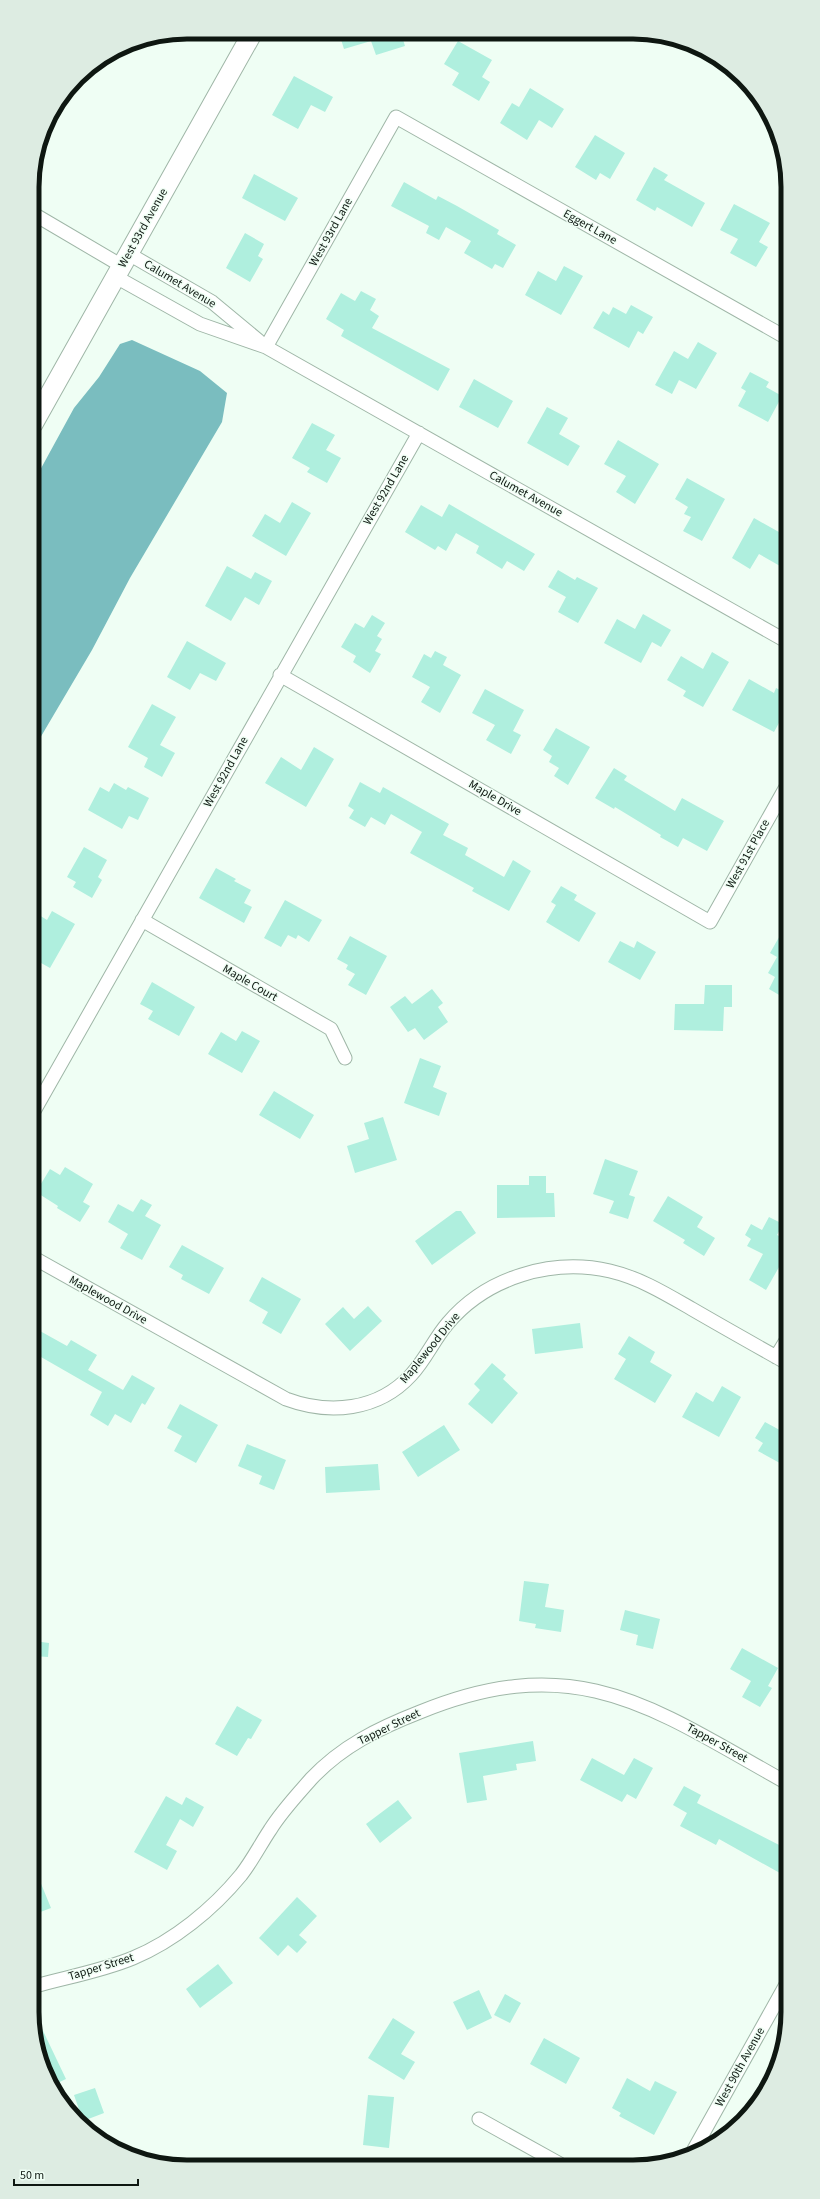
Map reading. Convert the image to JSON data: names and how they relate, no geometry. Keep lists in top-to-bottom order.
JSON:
{
  "streets": {
    "street": [
      "Eggert Lane",
      "West 93rd Avenue",
      "West 93rd Lane",
      "Calumet Avenue",
      "West 92nd Lane",
      "Maple Drive",
      "West 91st Place",
      "Maple Court",
      "Maplewood Drive",
      "Tapper Street",
      "West 90th Avenue"
    ]
  },
  "crossings": [
    ["Eggert Lane", "West 93rd Lane"],
    ["West 93rd Avenue", "Calumet Avenue"],
    ["West 93rd Lane", "Calumet Avenue"],
    ["Calumet Avenue", "West 92nd Lane"],
    ["West 92nd Lane", "Maple Drive"],
    ["West 92nd Lane", "Maple Court"],
    ["Maple Drive", "West 91st Place"]
  ],
  "scale_bar": "50 m"
}
